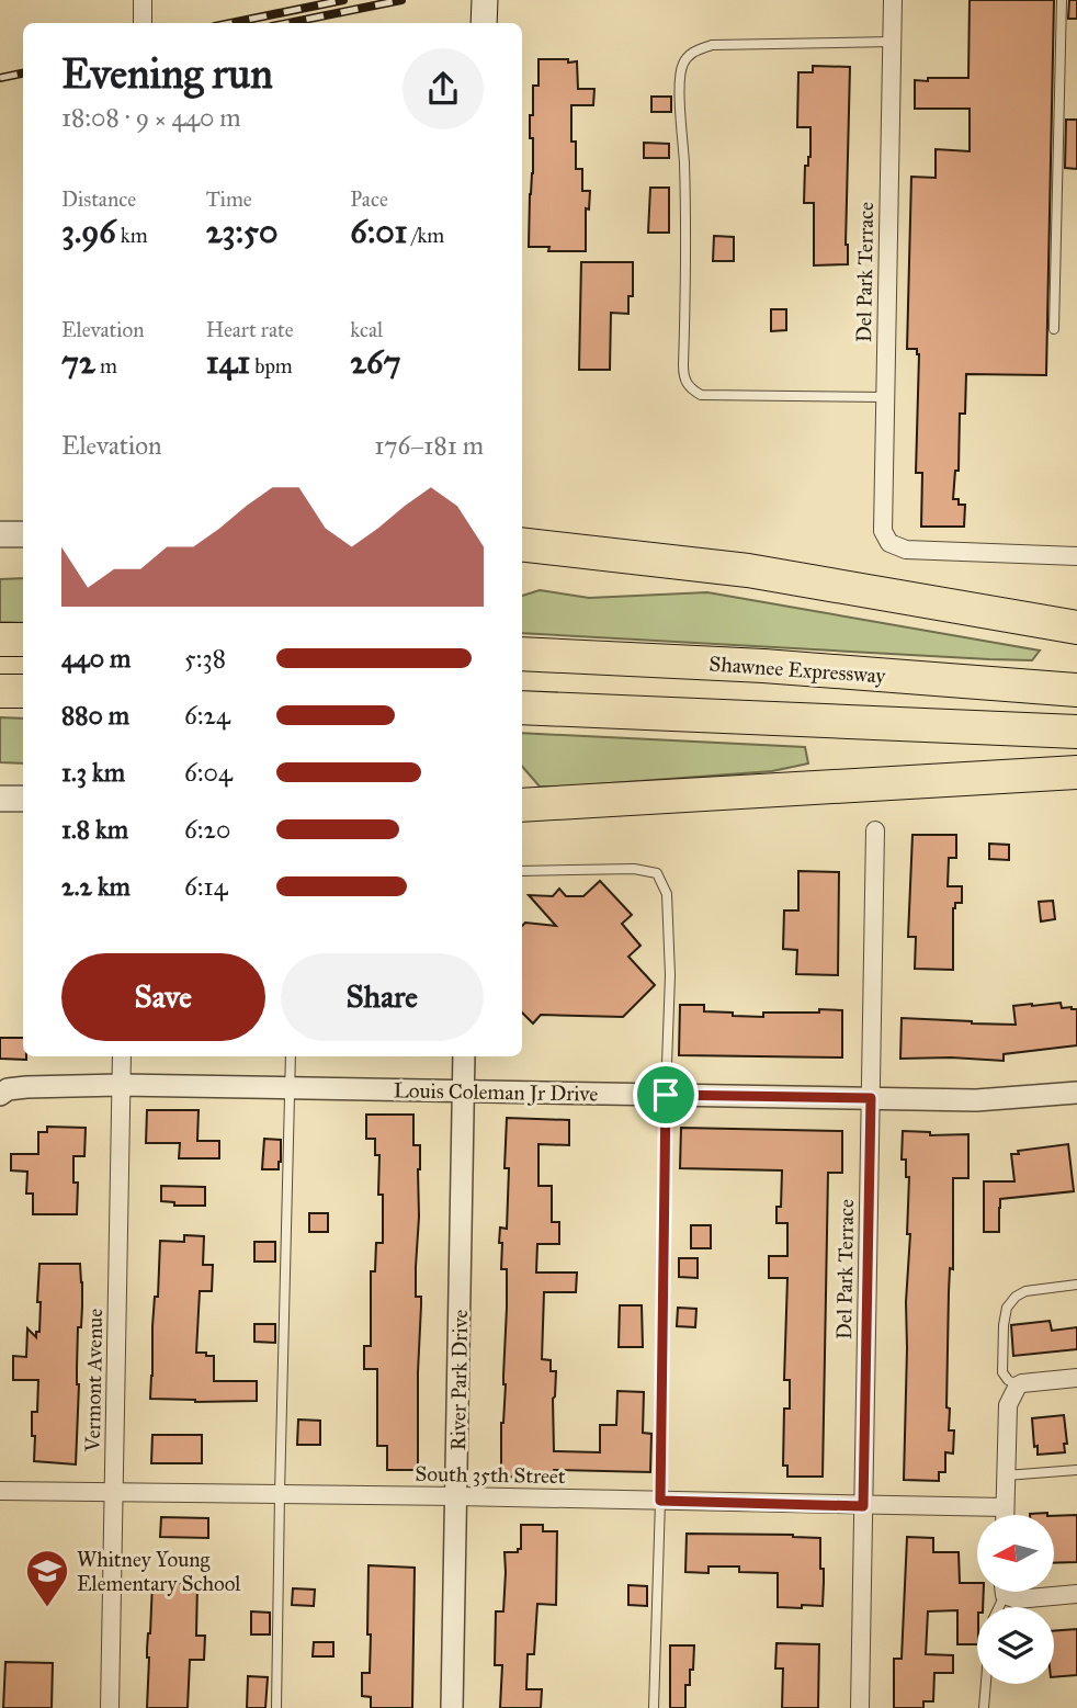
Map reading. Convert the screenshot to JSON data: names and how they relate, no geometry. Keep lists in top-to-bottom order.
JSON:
{
  "streets": {
    "highway": ["Shawnee Expressway"],
    "street": [
      "Del Park Terrace",
      "Louis Coleman Jr Drive",
      "Vermont Avenue",
      "River Park Drive",
      "South 35th Street"
    ]
  },
  "crossings": [
    ["Del Park Terrace", "Louis Coleman Jr Drive"],
    ["Del Park Terrace", "South 35th Street"],
    ["Louis Coleman Jr Drive", "Vermont Avenue"],
    ["Louis Coleman Jr Drive", "River Park Drive"],
    ["Vermont Avenue", "South 35th Street"],
    ["River Park Drive", "South 35th Street"]
  ],
  "places": {
    "school or university": ["Whitney Young Elementary School"]
  },
  "north": "left",
  "page": {
    "heading": ["Evening run", "18:08 · 9 × 440 m"],
    "stats": [
      ["Distance", "3.96 km"],
      ["Time", "23:50"],
      ["Pace", "6:01 /km"],
      ["Elevation", "72 m"],
      ["Heart rate", "141 bpm"],
      ["kcal", "267"]
    ],
    "chart": ["Elevation", "176–181 m"],
    "list": [
      {
        "name": "440 m",
        "note": "5:38"
      },
      {
        "name": "880 m",
        "note": "6:24"
      },
      {
        "name": "1.3 km",
        "note": "6:04"
      },
      {
        "name": "1.8 km",
        "note": "6:20"
      },
      {
        "name": "2.2 km",
        "note": "6:14"
      }
    ],
    "buttons": ["Save", "Share"]
  }
}
